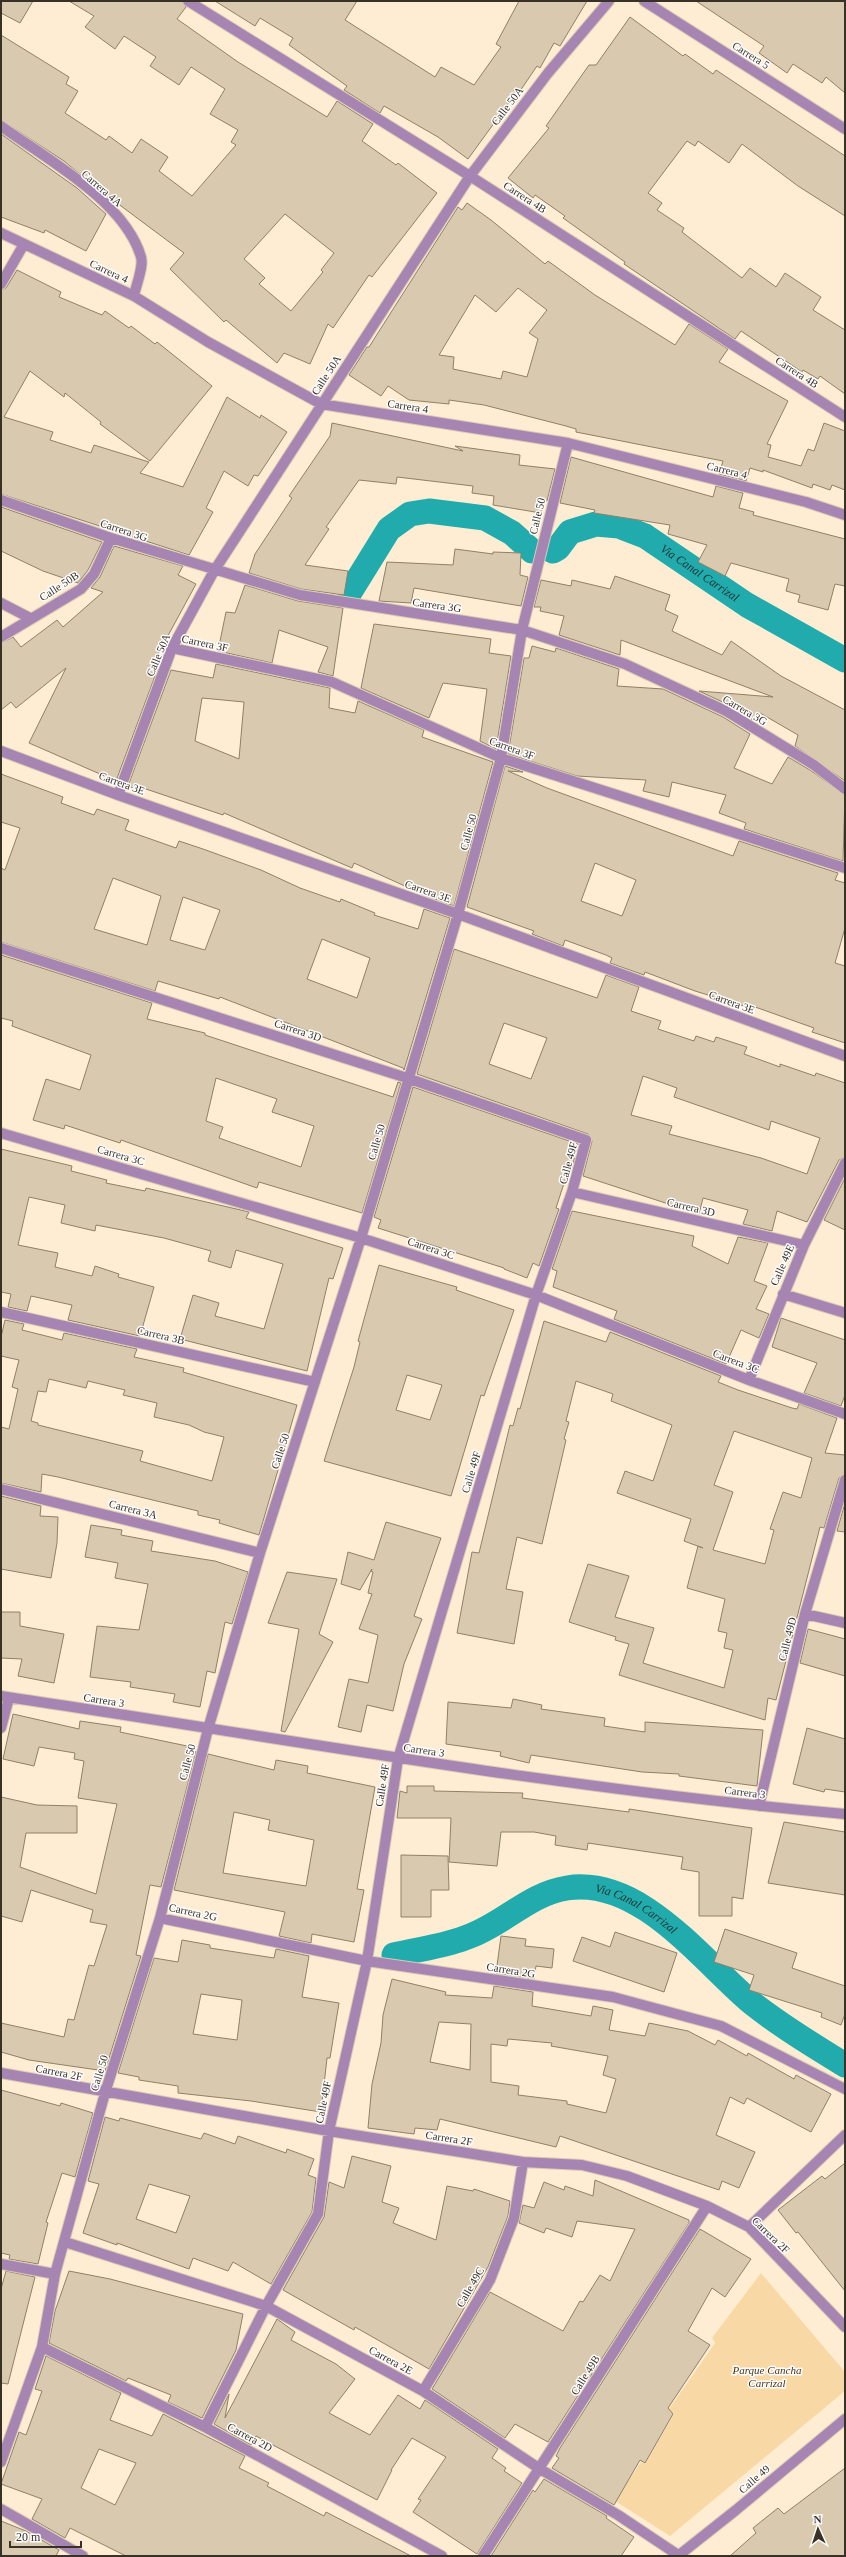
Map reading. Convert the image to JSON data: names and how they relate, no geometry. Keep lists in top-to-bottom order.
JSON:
{
  "streets": {
    "street": [
      "Carrera 5",
      "Calle 50A",
      "Carrera 4A",
      "Carrera 4B",
      "Carrera 4",
      "Calle 50",
      "Carrera 3G",
      "Calle 50B",
      "Carrera 3F",
      "Carrera 3E",
      "Carrera 3D",
      "Carrera 3C",
      "Calle 49F",
      "Calle 49E",
      "Carrera 3B",
      "Carrera 3A",
      "Calle 49D",
      "Carrera 3",
      "Carrera 2G",
      "Carrera 2F",
      "Calle 49C",
      "Carrera 2E",
      "Calle 49B",
      "Carrera 2D",
      "Calle 49"
    ]
  },
  "crossings": [
    ["Calle 50A", "Carrera 4B"],
    ["Calle 50A", "Carrera 4"],
    ["Calle 50A", "Carrera 3G"],
    ["Calle 50A", "Carrera 3F"],
    ["Calle 50A", "Carrera 3E"],
    ["Carrera 4A", "Carrera 4"],
    ["Carrera 4", "Calle 50"],
    ["Calle 50", "Carrera 3G"],
    ["Calle 50", "Carrera 3F"],
    ["Calle 50", "Carrera 3E"],
    ["Calle 50", "Carrera 3D"],
    ["Calle 50", "Carrera 3C"],
    ["Calle 50", "Carrera 3B"],
    ["Calle 50", "Carrera 3A"],
    ["Calle 50", "Carrera 3"],
    ["Calle 50", "Carrera 2G"],
    ["Calle 50", "Carrera 2F"],
    ["Calle 50", "Carrera 2E"],
    ["Calle 50", "Carrera 2D"],
    ["Carrera 3G", "Calle 50B"],
    ["Carrera 3D", "Calle 49F"],
    ["Carrera 3D", "Calle 49E"],
    ["Carrera 3C", "Calle 49F"],
    ["Carrera 3C", "Calle 49E"],
    ["Calle 49F", "Carrera 3"],
    ["Calle 49F", "Carrera 2G"],
    ["Calle 49F", "Carrera 2F"],
    ["Calle 49F", "Carrera 2E"],
    ["Calle 49F", "Carrera 2D"],
    ["Calle 49D", "Carrera 3"],
    ["Carrera 2F", "Calle 49C"],
    ["Carrera 2F", "Calle 49B"],
    ["Calle 49C", "Carrera 2E"],
    ["Carrera 2E", "Calle 49B"],
    ["Carrera 2E", "Calle 49"]
  ],
  "water": ["Via Canal Carrizal"],
  "parks": ["Parque Cancha Carrizal"],
  "scale_bar": "20 m",
  "north": "top"
}
